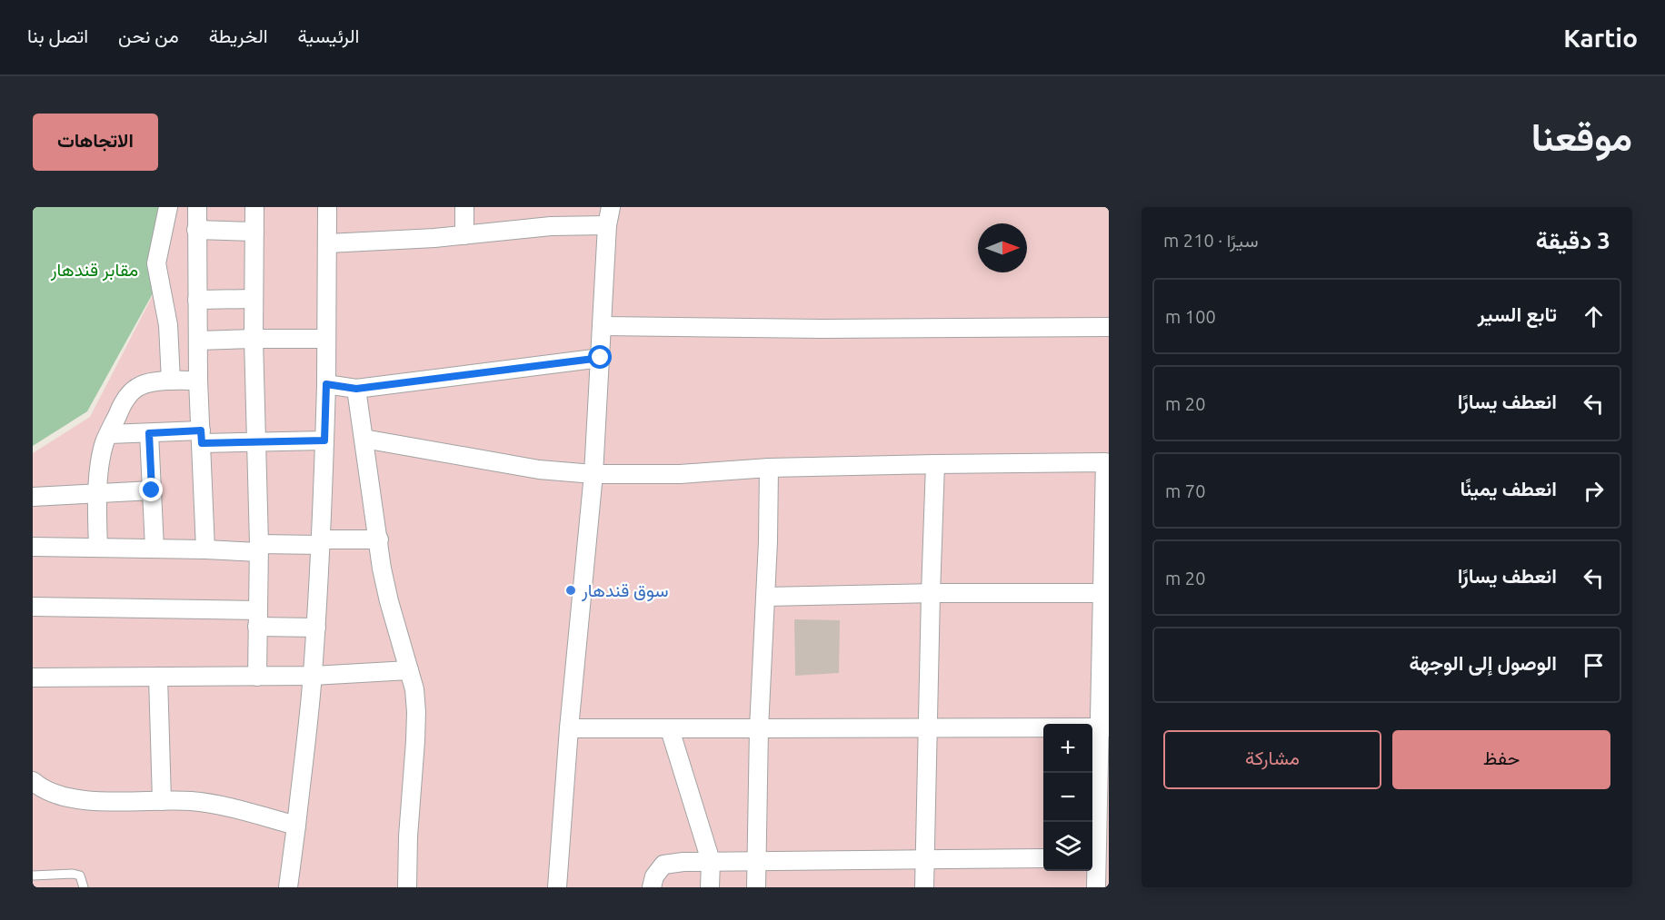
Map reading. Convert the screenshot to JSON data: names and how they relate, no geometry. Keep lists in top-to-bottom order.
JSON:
{
  "parks": ["مقابر قندهار"],
  "places": ["سوق قندهار"],
  "north": "right",
  "page": {
    "header": "Kartio",
    "nav": [
      "الرئيسية",
      "الخريطة",
      "من نحن",
      "اتصل بنا"
    ],
    "title": "موقعنا",
    "buttons": [
      "الاتجاهات",
      ["حفظ", "مشاركة"]
    ],
    "heading": ["3 دقيقة", "سيرًا · 210 m"],
    "list": [
      ["تابع السير", "100 m"],
      ["انعطف يسارًا", "20 m"],
      ["انعطف يمينًا", "70 m"],
      ["انعطف يسارًا", "20 m"],
      "الوصول إلى الوجهة"
    ],
    "map_buttons": ["+", "−"]
  }
}
